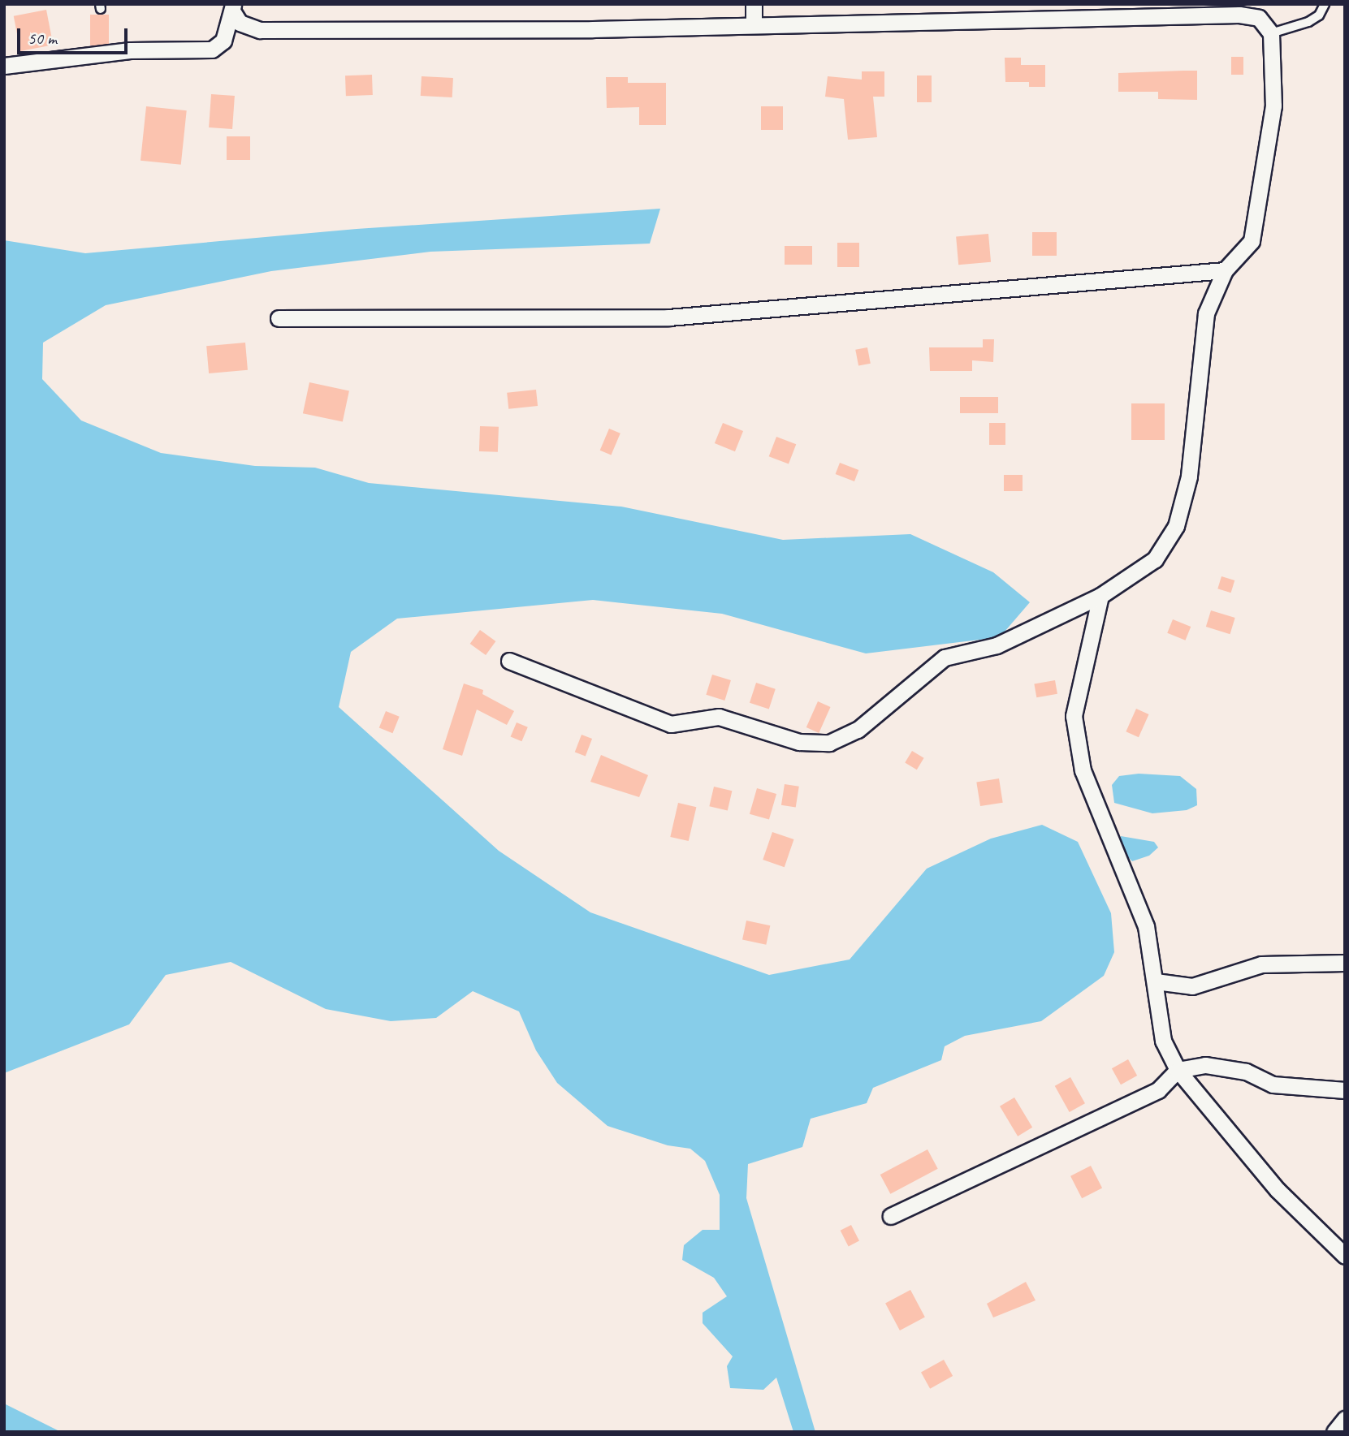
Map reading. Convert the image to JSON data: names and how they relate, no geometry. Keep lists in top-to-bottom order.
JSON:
{
  "scale_bar": "50 m"
}
